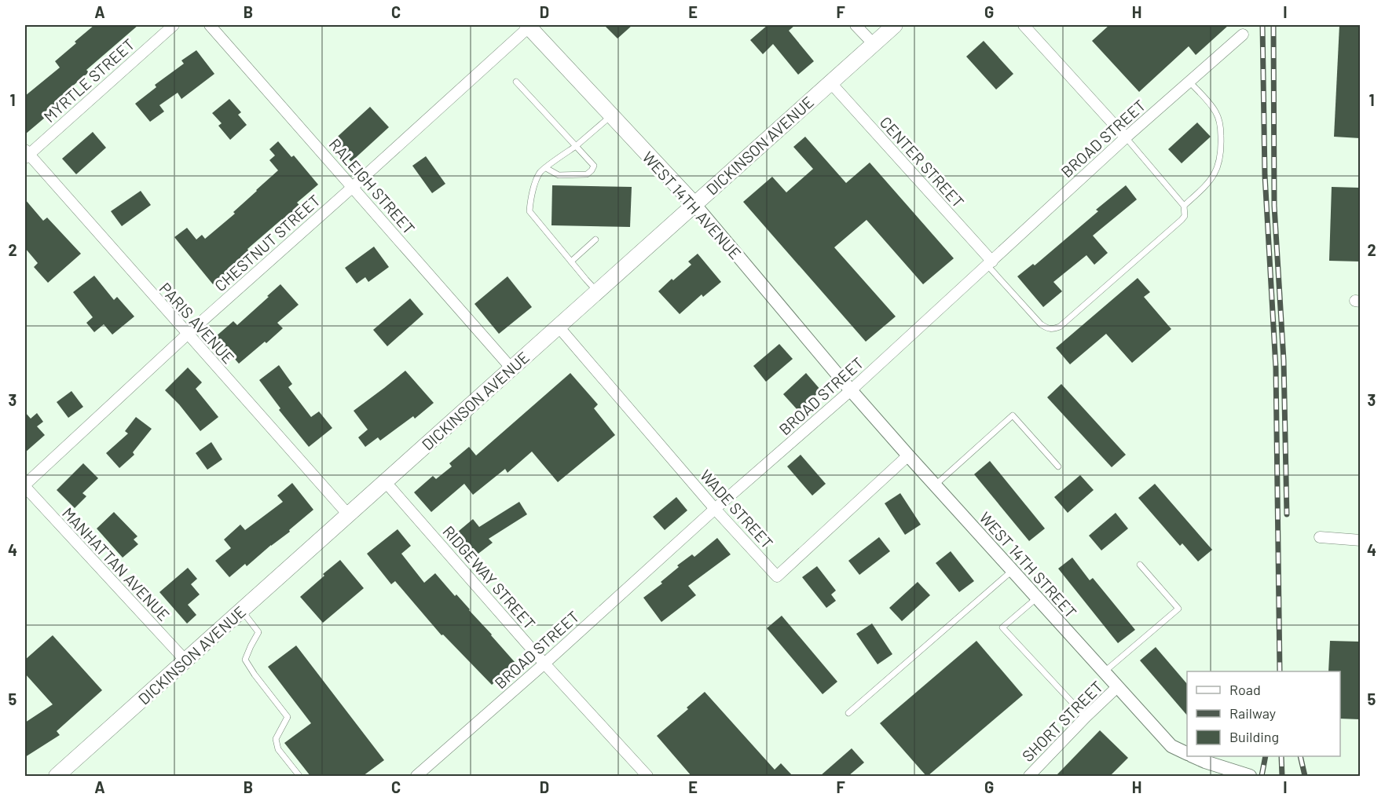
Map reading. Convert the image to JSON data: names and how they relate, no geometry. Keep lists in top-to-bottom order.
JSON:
{
  "streets": {
    "main road": ["DICKINSON AVENUE", "WEST 14TH AVENUE"],
    "street": [
      "MYRTLE STREET",
      "BROAD STREET",
      "CENTER STREET",
      "RALEIGH STREET",
      "CHESTNUT STREET",
      "PARIS AVENUE",
      "WADE STREET",
      "MANHATTAN AVENUE",
      "WEST 14TH STREET",
      "RIDGEWAY STREET",
      "SHORT STREET"
    ]
  },
  "crossings": [
    ["MYRTLE STREET", "PARIS AVENUE"],
    ["BROAD STREET", "CENTER STREET"],
    ["BROAD STREET", "WEST 14TH AVENUE"],
    ["BROAD STREET", "WADE STREET"],
    ["BROAD STREET", "WEST 14TH STREET"],
    ["BROAD STREET", "RIDGEWAY STREET"],
    ["DICKINSON AVENUE", "CENTER STREET"],
    ["DICKINSON AVENUE", "RALEIGH STREET"],
    ["DICKINSON AVENUE", "WEST 14TH AVENUE"],
    ["DICKINSON AVENUE", "PARIS AVENUE"],
    ["DICKINSON AVENUE", "WADE STREET"],
    ["DICKINSON AVENUE", "MANHATTAN AVENUE"],
    ["DICKINSON AVENUE", "RIDGEWAY STREET"],
    ["RALEIGH STREET", "CHESTNUT STREET"],
    ["WEST 14TH AVENUE", "CHESTNUT STREET"],
    ["WEST 14TH AVENUE", "WEST 14TH STREET"],
    ["CHESTNUT STREET", "PARIS AVENUE"],
    ["CHESTNUT STREET", "MANHATTAN AVENUE"],
    ["WADE STREET", "WEST 14TH STREET"],
    ["WEST 14TH STREET", "SHORT STREET"]
  ],
  "legend": ["Road", "Railway", "Building"],
  "grid": {
    "columns": [
      "A",
      "B",
      "C",
      "D",
      "E",
      "F",
      "G",
      "H",
      "I"
    ],
    "rows": [
      "1",
      "2",
      "3",
      "4",
      "5"
    ]
  }
}
